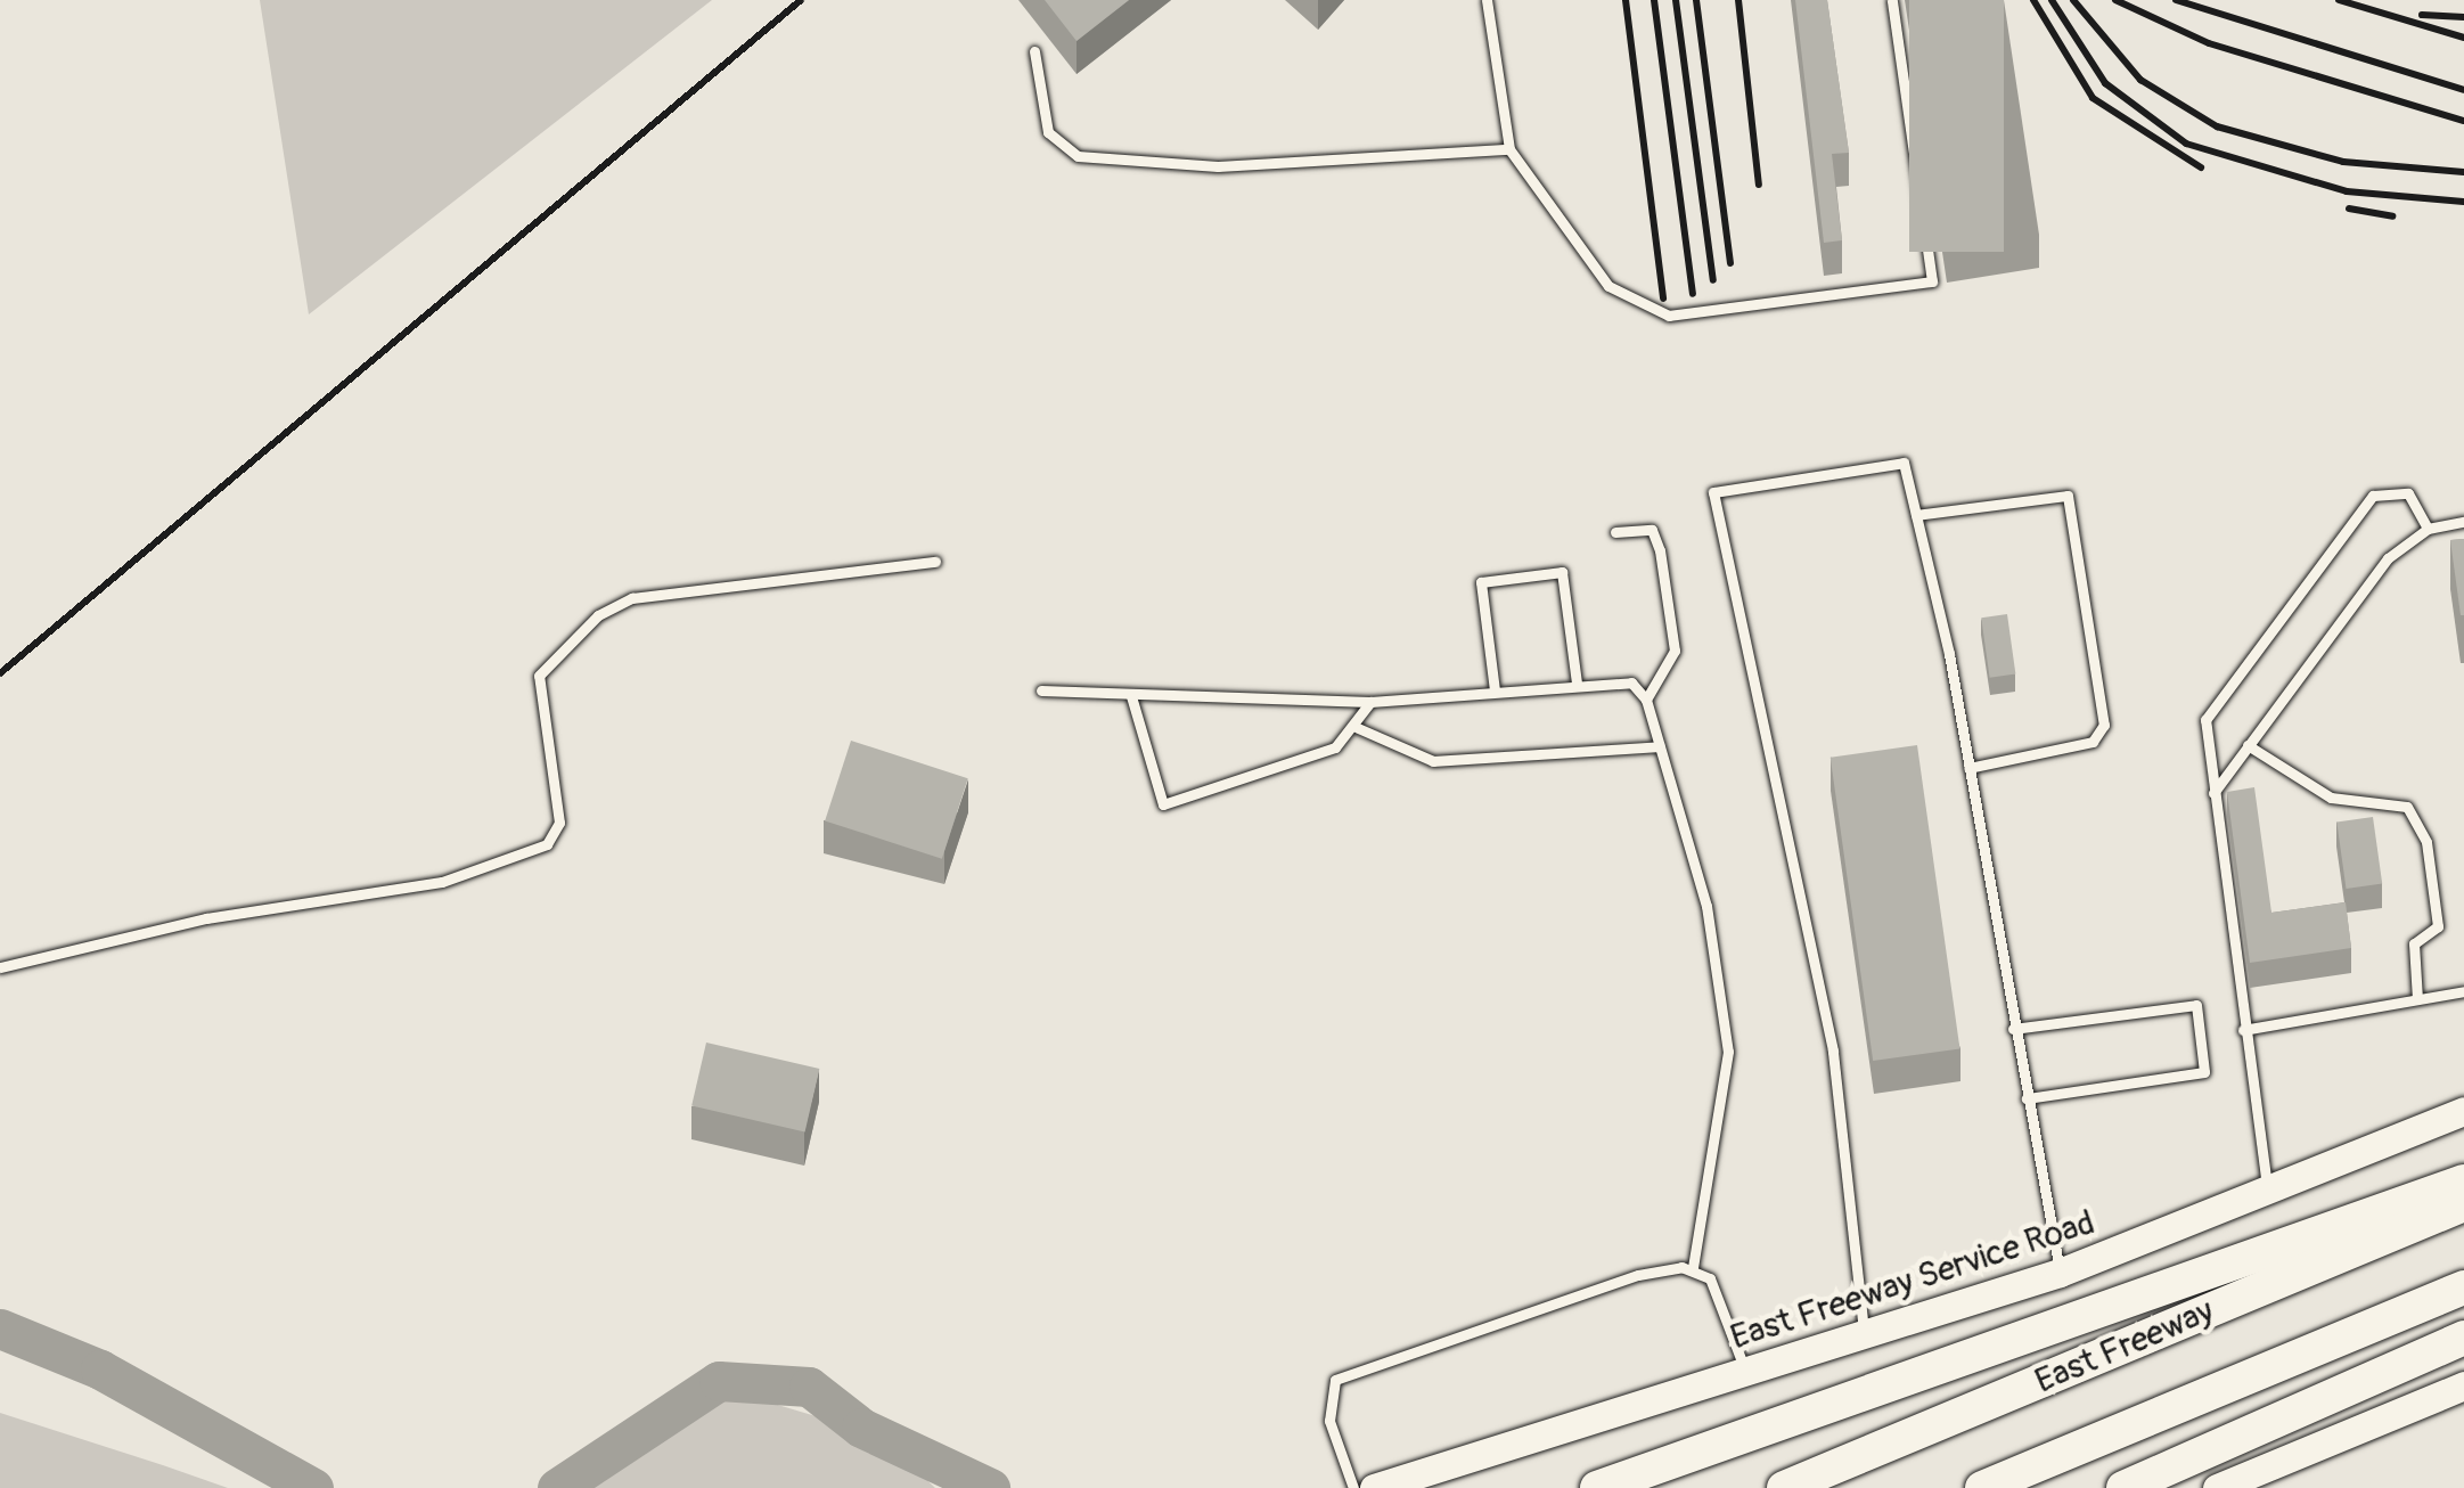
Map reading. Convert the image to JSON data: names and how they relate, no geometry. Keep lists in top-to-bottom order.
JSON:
{
  "streets": {
    "highway": ["East Freeway"],
    "main road": ["East Freeway Service Road"]
  }
}
